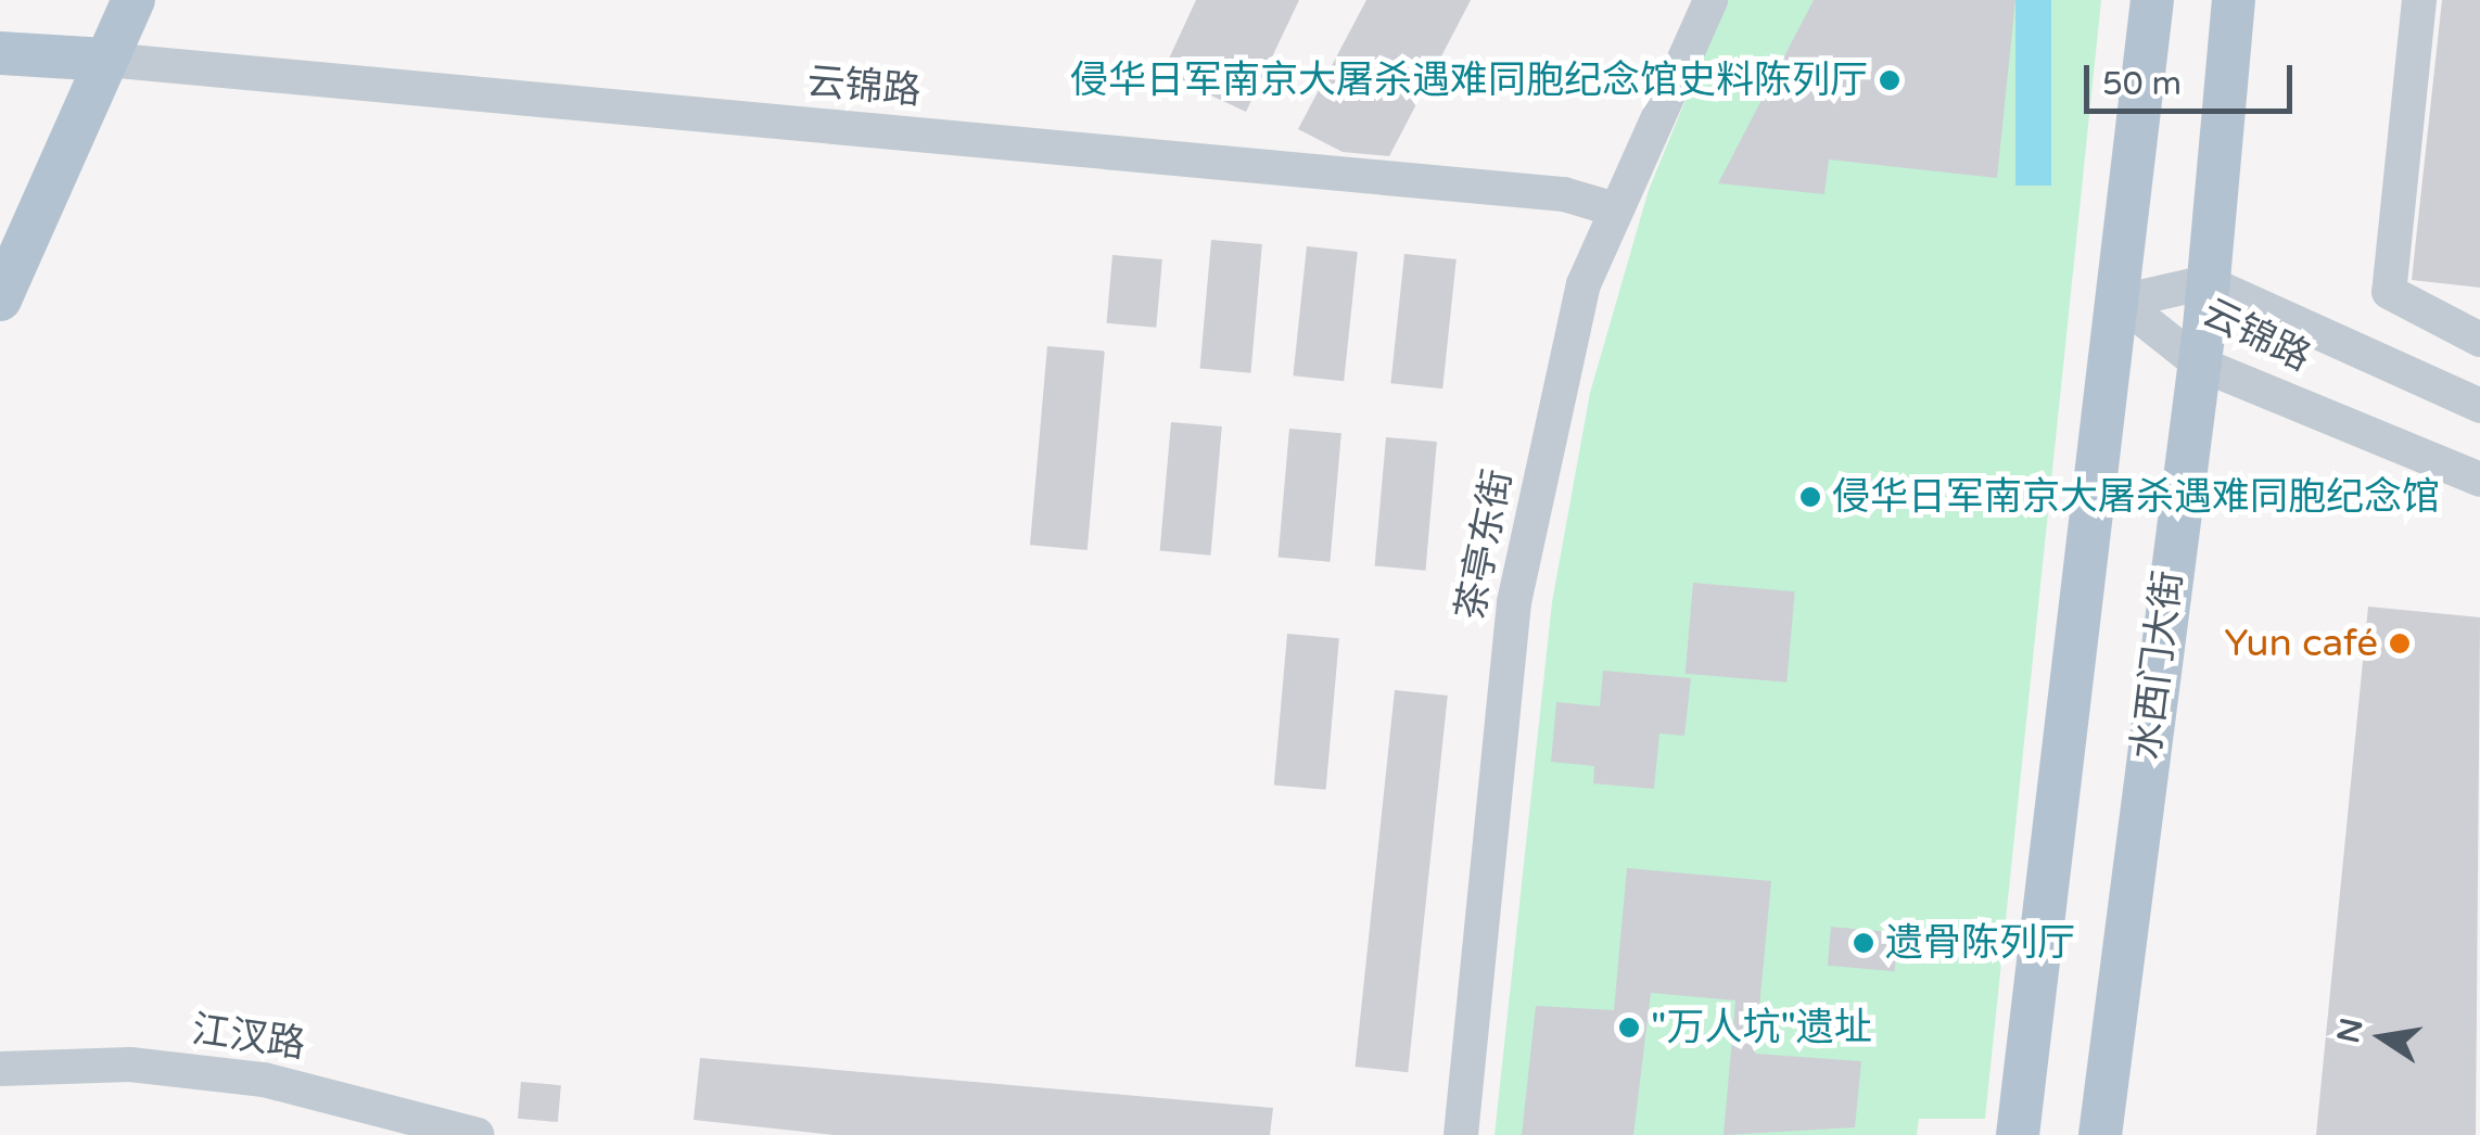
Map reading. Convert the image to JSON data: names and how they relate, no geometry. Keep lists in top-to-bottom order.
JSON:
{
  "streets": {
    "main road": ["水西门大街"],
    "street": ["云锦路", "茶亭东街", "江汊路"]
  },
  "crossings": [
    ["云锦路", "茶亭东街"],
    ["云锦路", "水西门大街"]
  ],
  "places": [
    "侵华日军南京大屠杀遇难同胞纪念馆史料陈列厅",
    "侵华日军南京大屠杀遇难同胞纪念馆",
    "Yun café",
    "遗骨陈列厅",
    "\"万人坑\"遗址"
  ],
  "scale_bar": "50 m",
  "north": "left"
}
